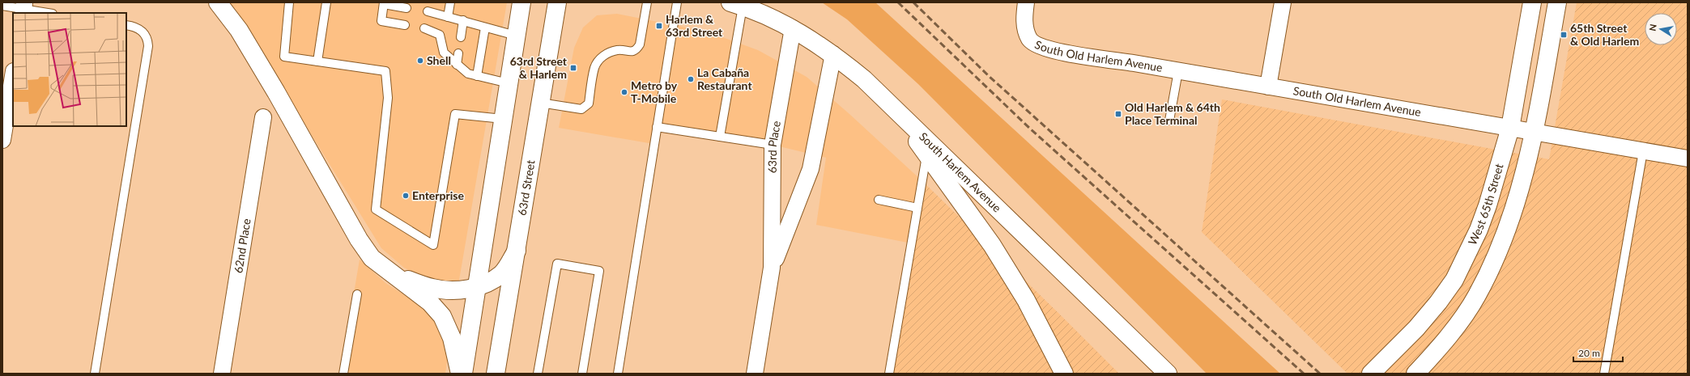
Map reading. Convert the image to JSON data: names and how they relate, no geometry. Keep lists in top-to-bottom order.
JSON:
{
  "streets": {
    "main road": ["South Harlem Avenue", "63rd Street", "West 65th Street"],
    "street": ["South Old Harlem Avenue", "63rd Place", "62nd Place"]
  },
  "crossings": [
    ["South Old Harlem Avenue", "West 65th Street"],
    ["63rd Place", "South Harlem Avenue"]
  ],
  "places": {
    "transit": [
      "Harlem & 63rd Street",
      "65th Street & Old Harlem",
      "63rd Street & Harlem",
      "Old Harlem & 64th Place Terminal"
    ],
    "other": [
      "Shell",
      "La Cabaña Restaurant",
      "Metro by T-Mobile",
      "Enterprise"
    ]
  },
  "scale_bar": "20 m",
  "north": "left"
}
